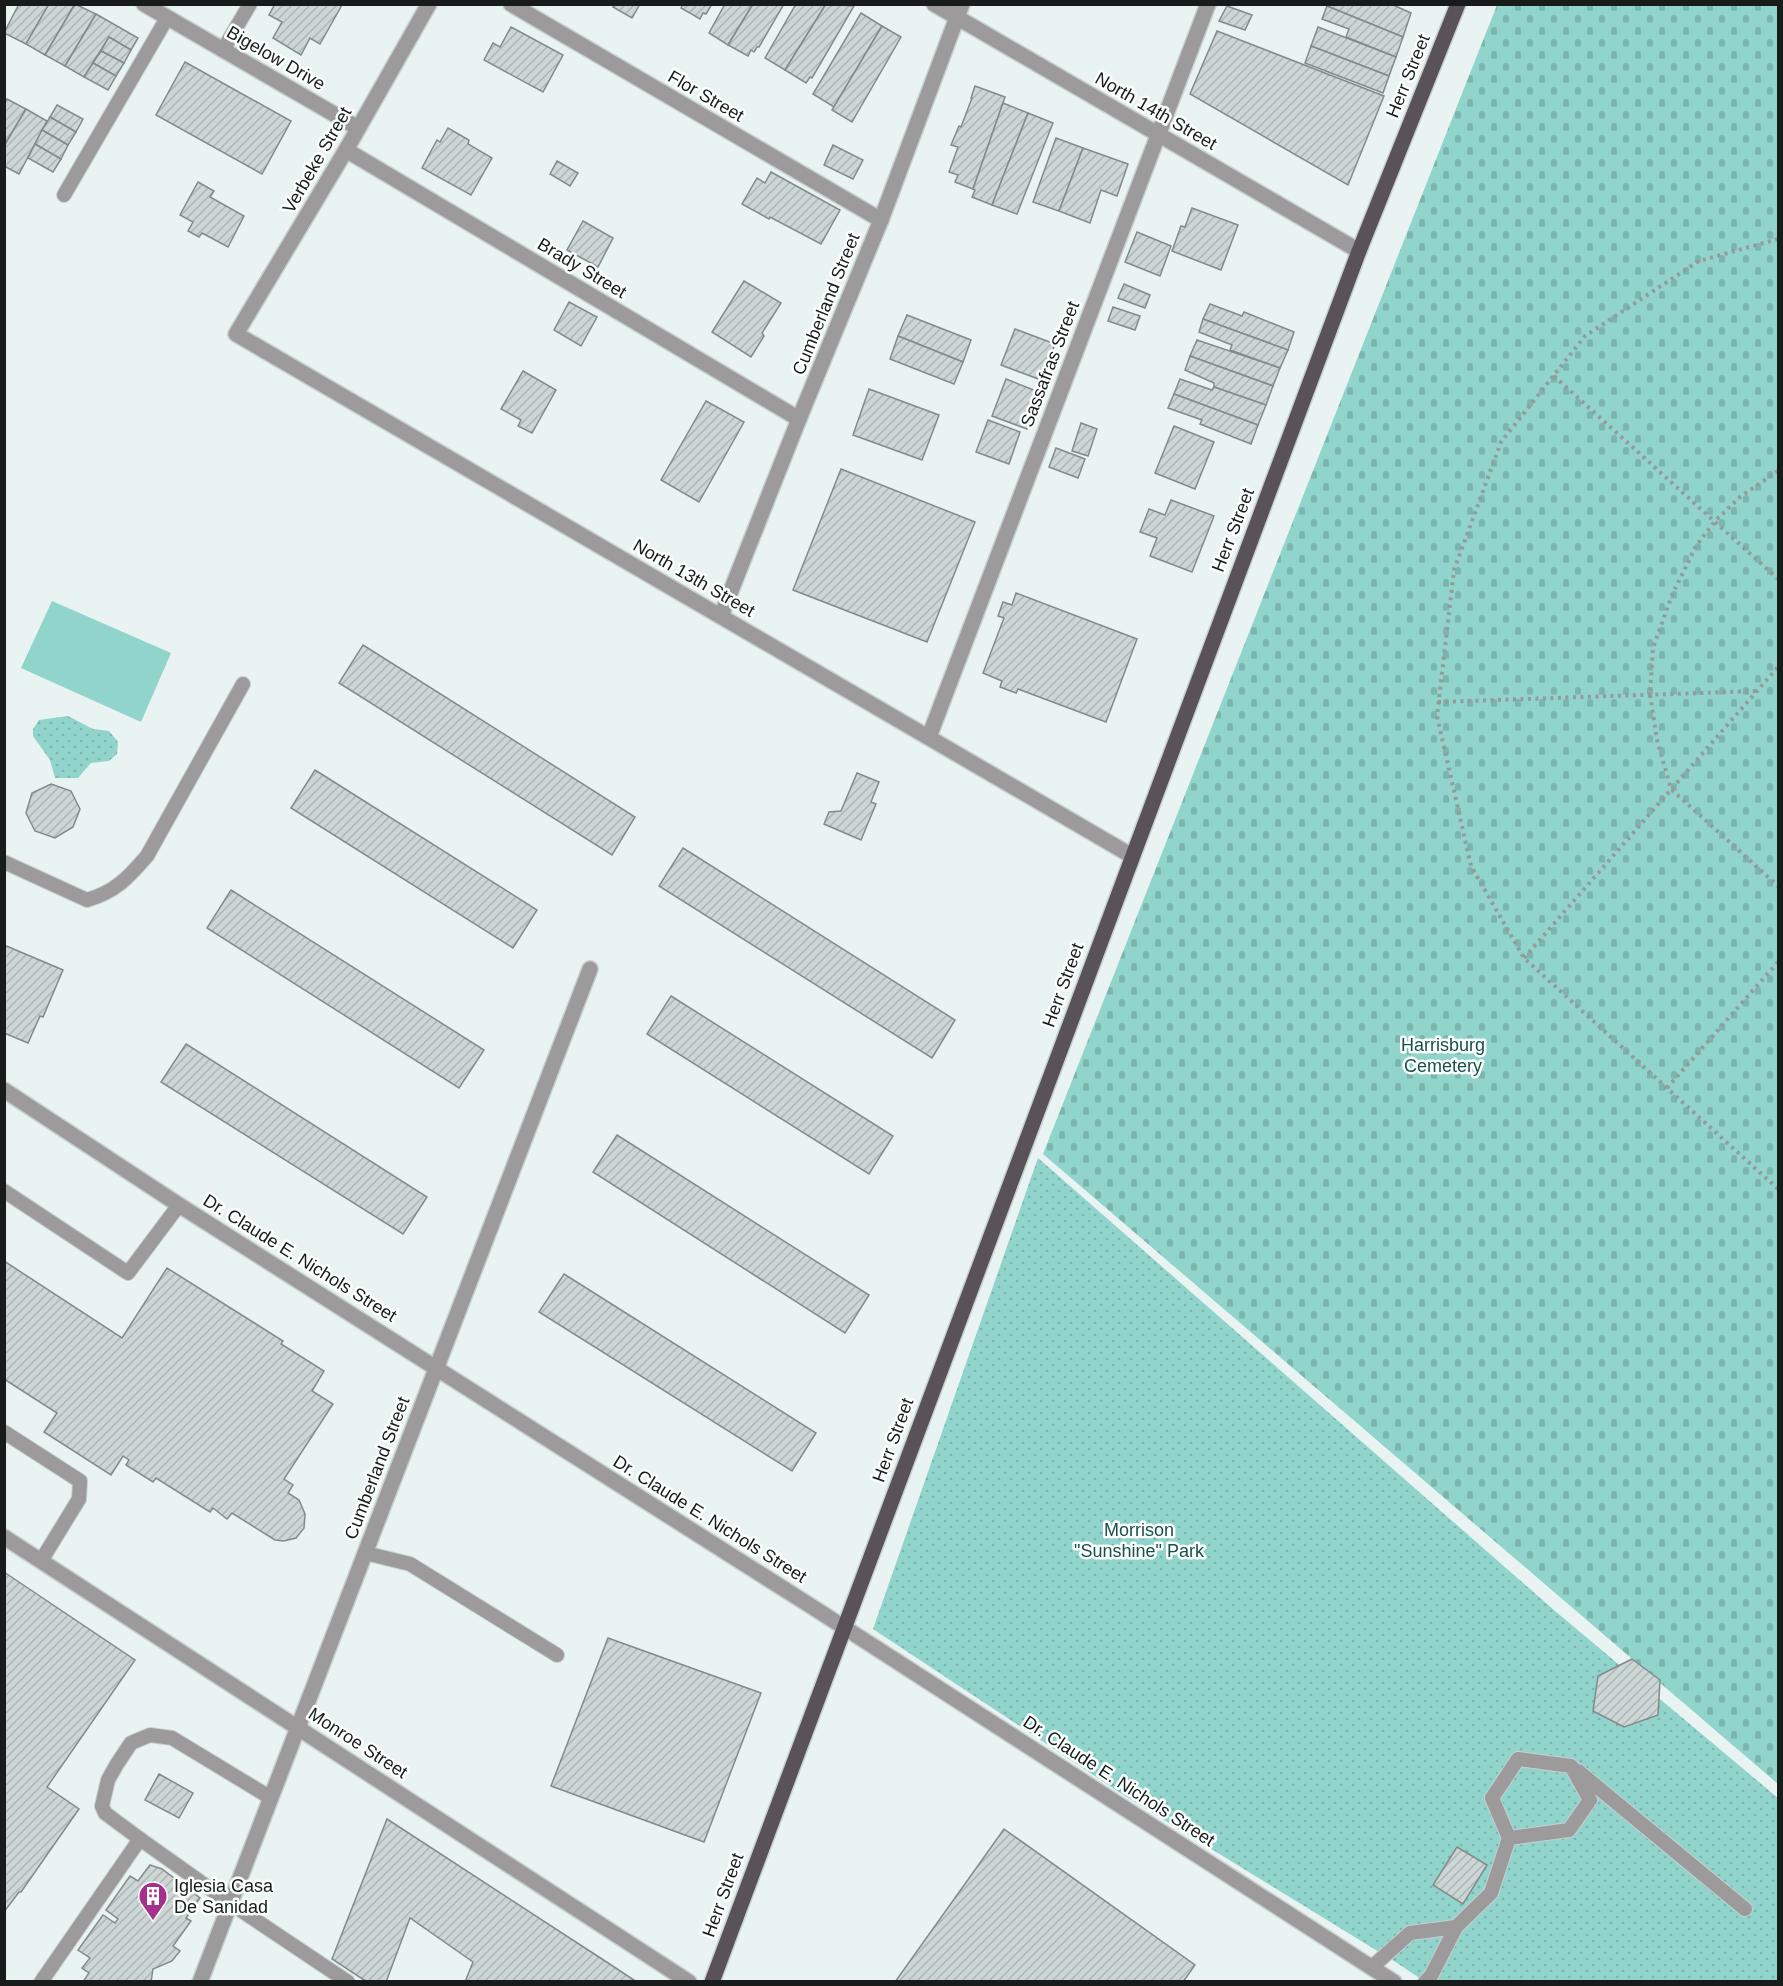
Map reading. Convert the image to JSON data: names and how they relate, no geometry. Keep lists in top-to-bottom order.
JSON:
{
  "streets": {
    "main road": ["Herr Street"],
    "street": [
      "Bigelow Drive",
      "Flor Street",
      "North 14th Street",
      "Verbeke Street",
      "Brady Street",
      "Cumberland Street",
      "Sassafras Street",
      "North 13th Street",
      "Dr. Claude E. Nichols Street",
      "Monroe Street"
    ]
  },
  "crossings": [
    ["Bigelow Drive", "Verbeke Street"],
    ["Herr Street", "North 14th Street"],
    ["Herr Street", "North 13th Street"],
    ["Herr Street", "Dr. Claude E. Nichols Street"],
    ["Flor Street", "Cumberland Street"],
    ["North 14th Street", "Cumberland Street"],
    ["North 14th Street", "Sassafras Street"],
    ["Verbeke Street", "Brady Street"],
    ["Verbeke Street", "North 13th Street"],
    ["Brady Street", "Cumberland Street"],
    ["Cumberland Street", "North 13th Street"],
    ["Cumberland Street", "Dr. Claude E. Nichols Street"],
    ["Cumberland Street", "Monroe Street"],
    ["Sassafras Street", "North 13th Street"]
  ],
  "parks": ["Harrisburg Cemetery", "Morrison \"Sunshine\" Park"],
  "places": {
    "building": ["Iglesia Casa De Sanidad"]
  }
}
